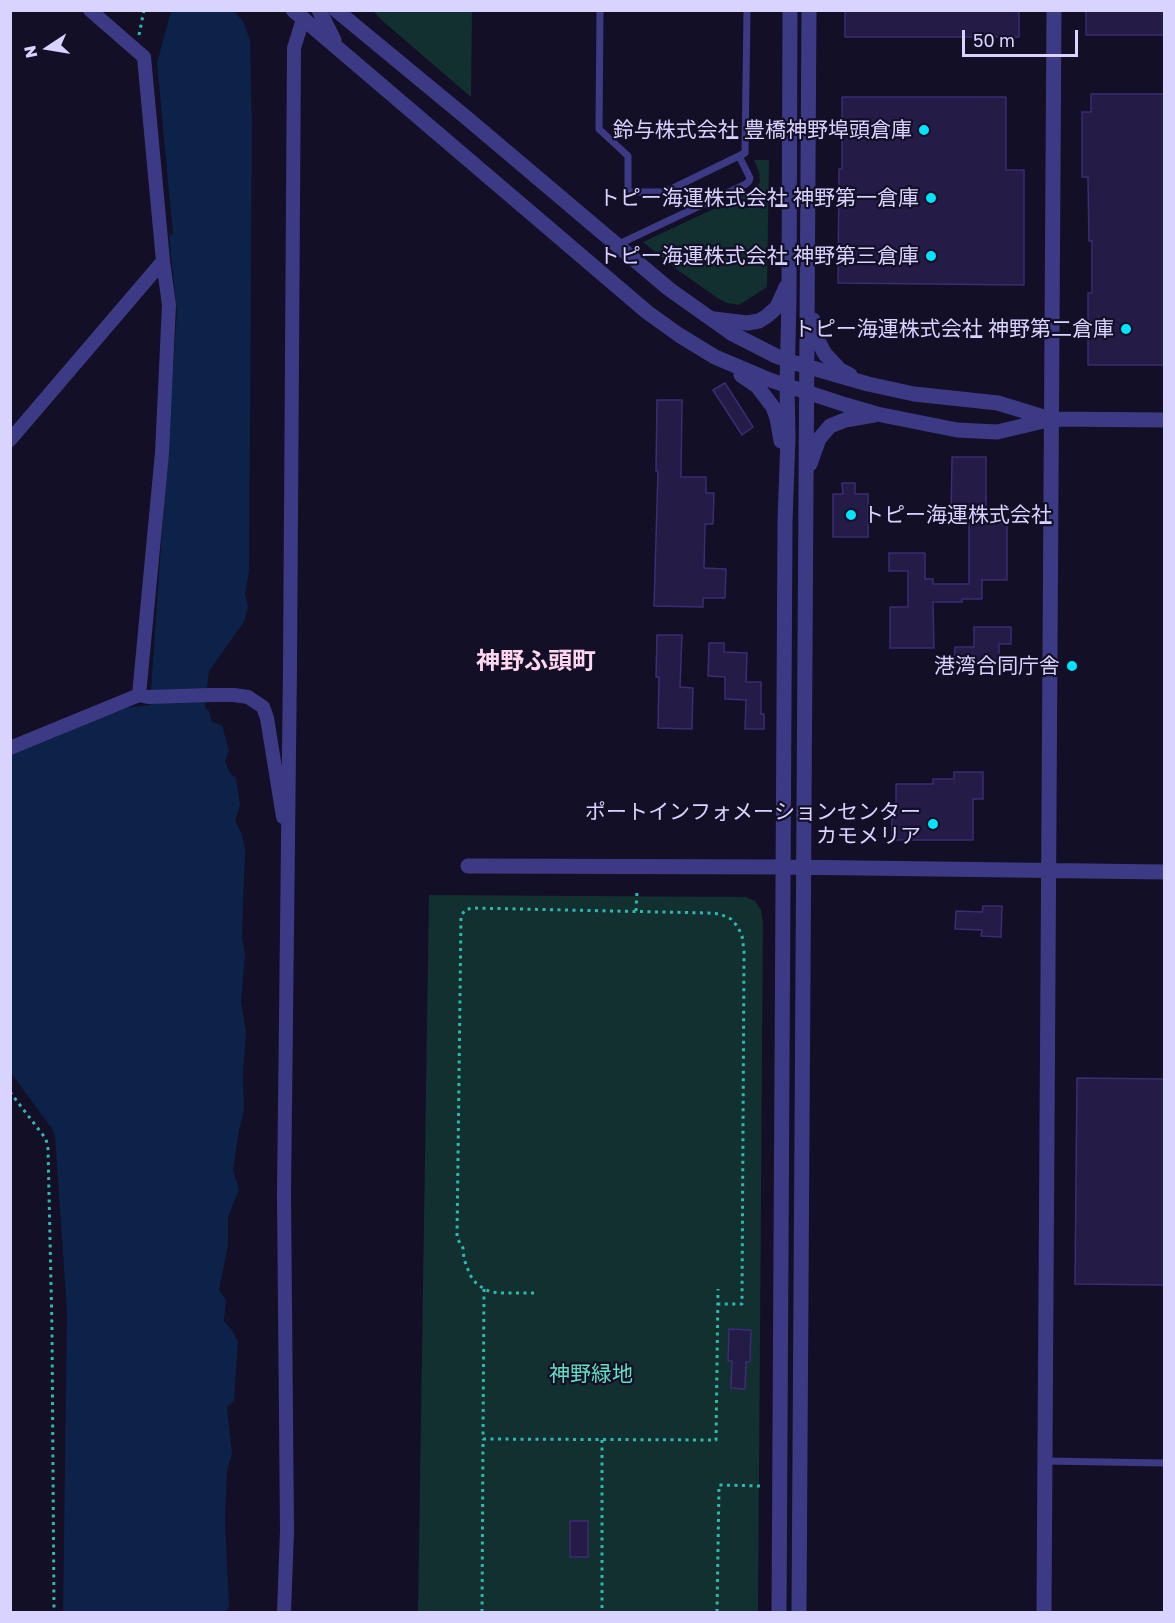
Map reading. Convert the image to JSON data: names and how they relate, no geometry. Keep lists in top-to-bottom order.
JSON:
{
  "districts": ["神野ふ頭町"],
  "parks": ["神野緑地"],
  "places": [
    "鈴与株式会社 豊橋神野埠頭倉庫",
    "トピー海運株式会社 神野第一倉庫",
    "トピー海運株式会社 神野第三倉庫",
    "トピー海運株式会社 神野第二倉庫",
    "トピー海運株式会社",
    "港湾合同庁舎",
    "ポートインフォメーションセンター カモメリア"
  ],
  "scale_bar": "50 m",
  "north": "left"
}
